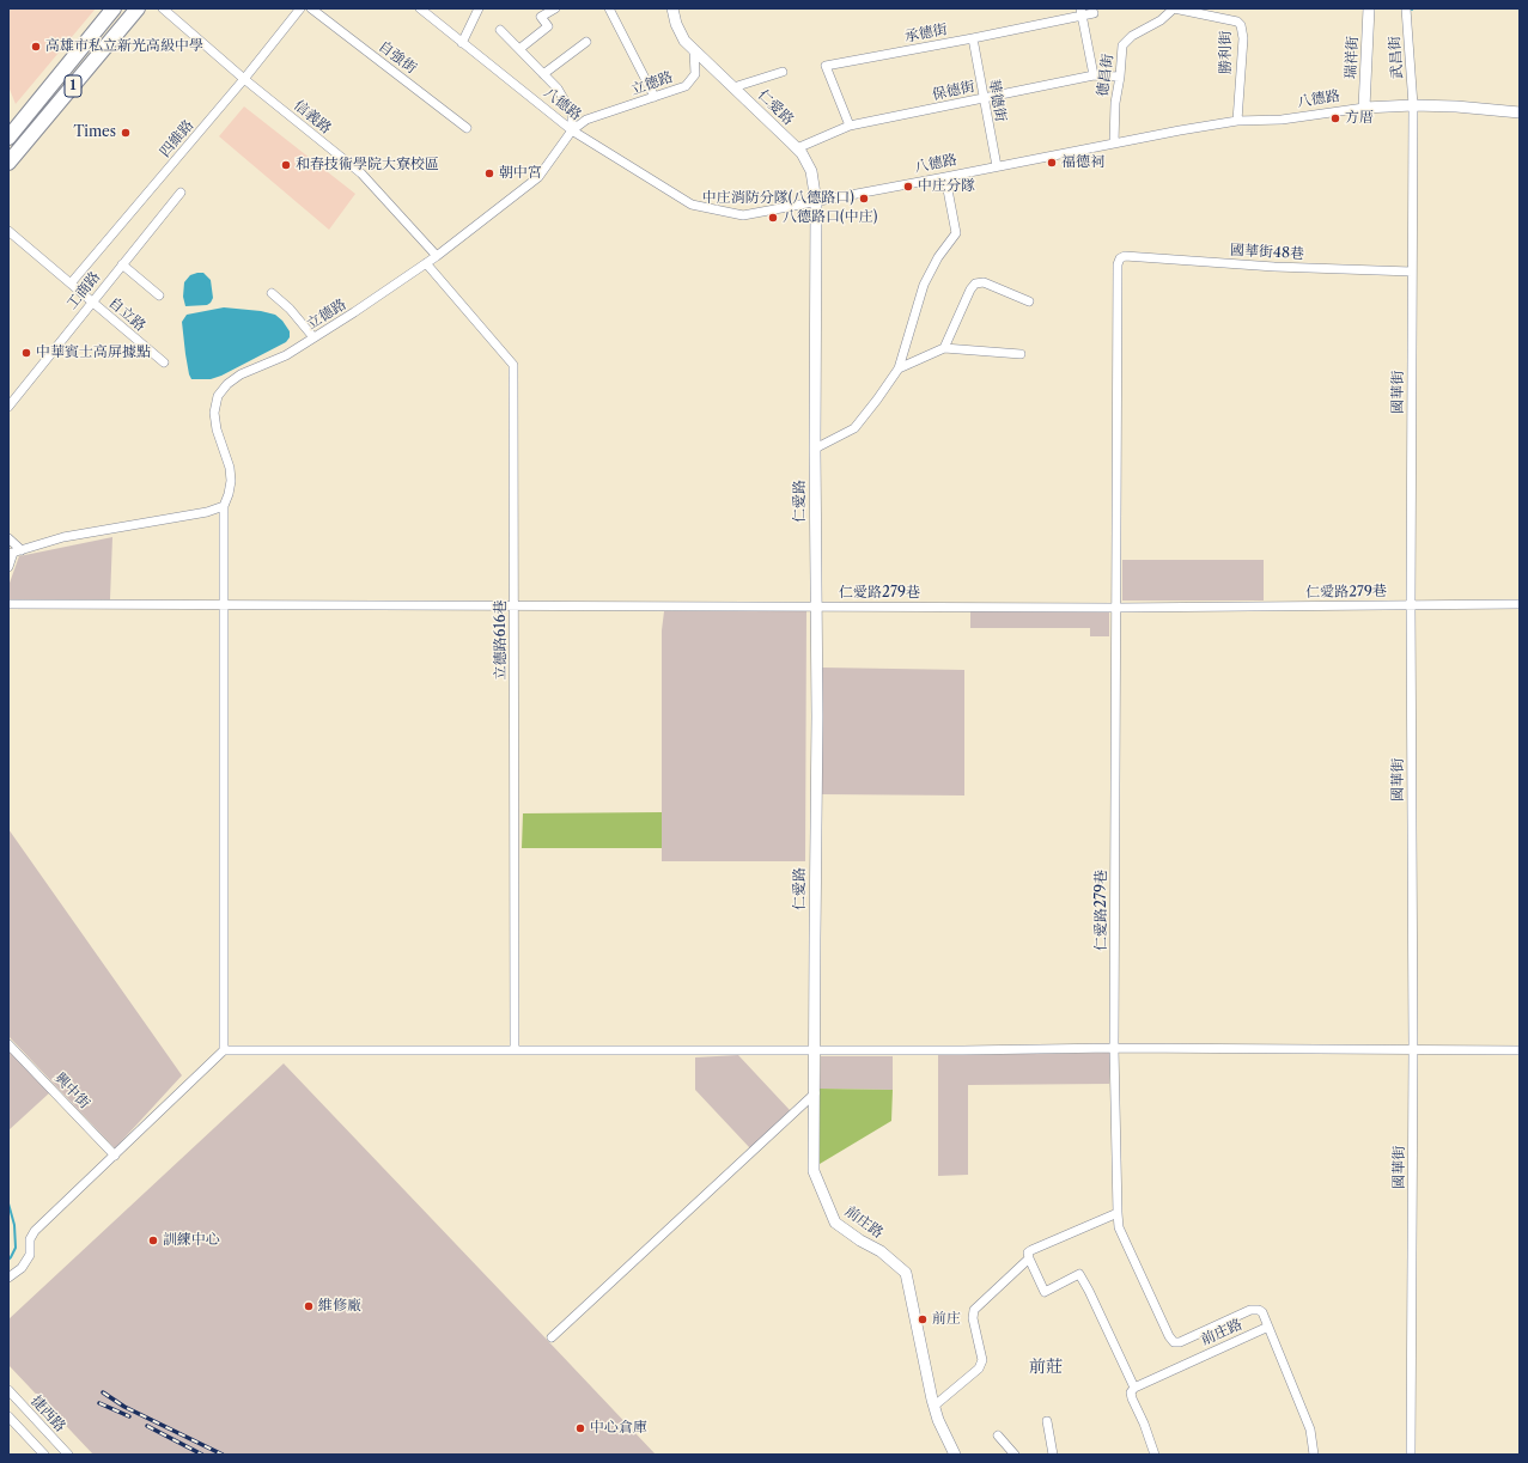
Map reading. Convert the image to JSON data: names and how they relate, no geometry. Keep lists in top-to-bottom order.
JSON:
{
  "streets": {
    "main road": ["1"],
    "street": [
      "承德街",
      "勝利街",
      "自強街",
      "瑞祥街",
      "武昌街",
      "德昌街",
      "立德路",
      "保德街",
      "八德路",
      "華德街",
      "仁愛路",
      "信義路",
      "四維路",
      "國華街48巷",
      "工商路",
      "自立路",
      "國華街",
      "仁愛路279巷",
      "立德路616巷",
      "興中街",
      "前庄路",
      "捷西路"
    ]
  },
  "crossings": [
    ["承德街", "保德街"],
    ["承德街", "華德街"],
    ["勝利街", "德昌街"],
    ["勝利街", "八德路"],
    ["瑞祥街", "八德路"],
    ["武昌街", "八德路"],
    ["武昌街", "國華街"],
    ["德昌街", "保德街"],
    ["德昌街", "八德路"],
    ["立德路", "八德路"],
    ["立德路", "仁愛路"],
    ["立德路", "信義路"],
    ["立德路", "仁愛路279巷"],
    ["立德路", "立德路616巷"],
    ["保德街", "華德街"],
    ["保德街", "仁愛路"],
    ["八德路", "華德街"],
    ["八德路", "仁愛路"],
    ["八德路", "國華街"],
    ["仁愛路", "仁愛路279巷"],
    ["仁愛路", "前庄路"],
    ["信義路", "四維路"],
    ["四維路", "自立路"],
    ["國華街48巷", "國華街"],
    ["國華街48巷", "仁愛路279巷"],
    ["工商路", "自立路"],
    ["國華街", "仁愛路279巷"],
    ["仁愛路279巷", "立德路616巷"],
    ["仁愛路279巷", "前庄路"]
  ],
  "districts": ["前莊"],
  "places": [
    "高雄市私立新光高級中學",
    "方厝",
    "Times",
    "福德祠",
    "和春技術學院大寮校區",
    "朝中宮",
    "中庄分隊",
    "中庄消防分隊(八德路口)",
    "八德路口(中庄)",
    "中華賓士高屏據點",
    "訓練中心",
    "維修廠",
    "前庄",
    "中心倉庫"
  ]
}
